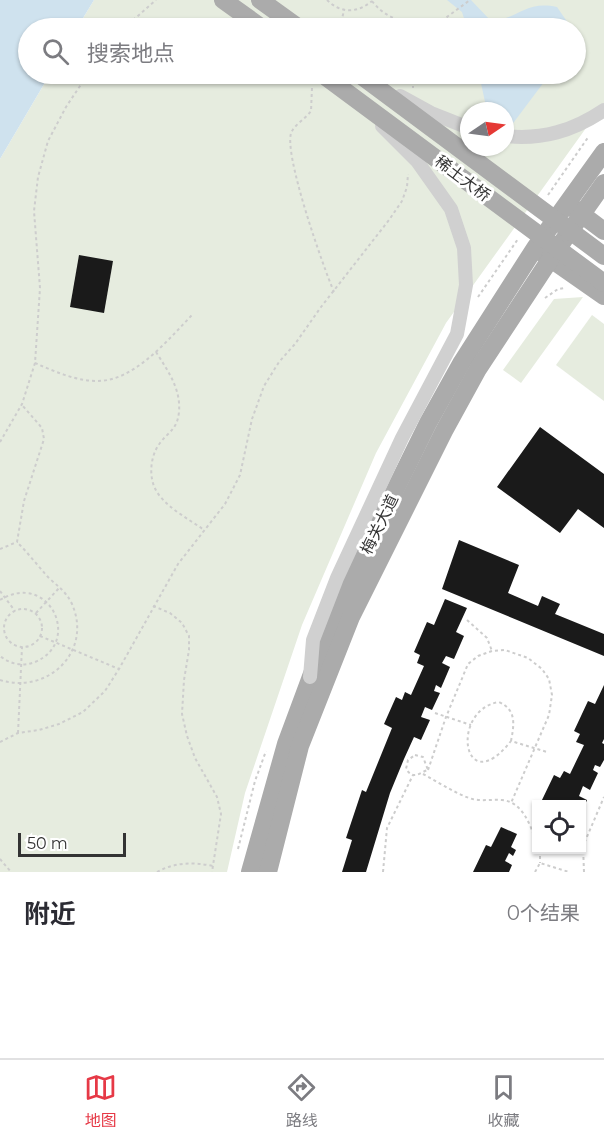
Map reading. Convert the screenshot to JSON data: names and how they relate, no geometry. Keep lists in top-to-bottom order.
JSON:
{
  "streets": {
    "main road": ["稀土大桥", "梅关大道"]
  },
  "scale_bar": "50 m",
  "north": "right",
  "page": {
    "search": "搜索地点",
    "scale": "50 m",
    "heading": ["附近", "0个结果"],
    "nav": ["地图", "路线", "收藏"]
  }
}
